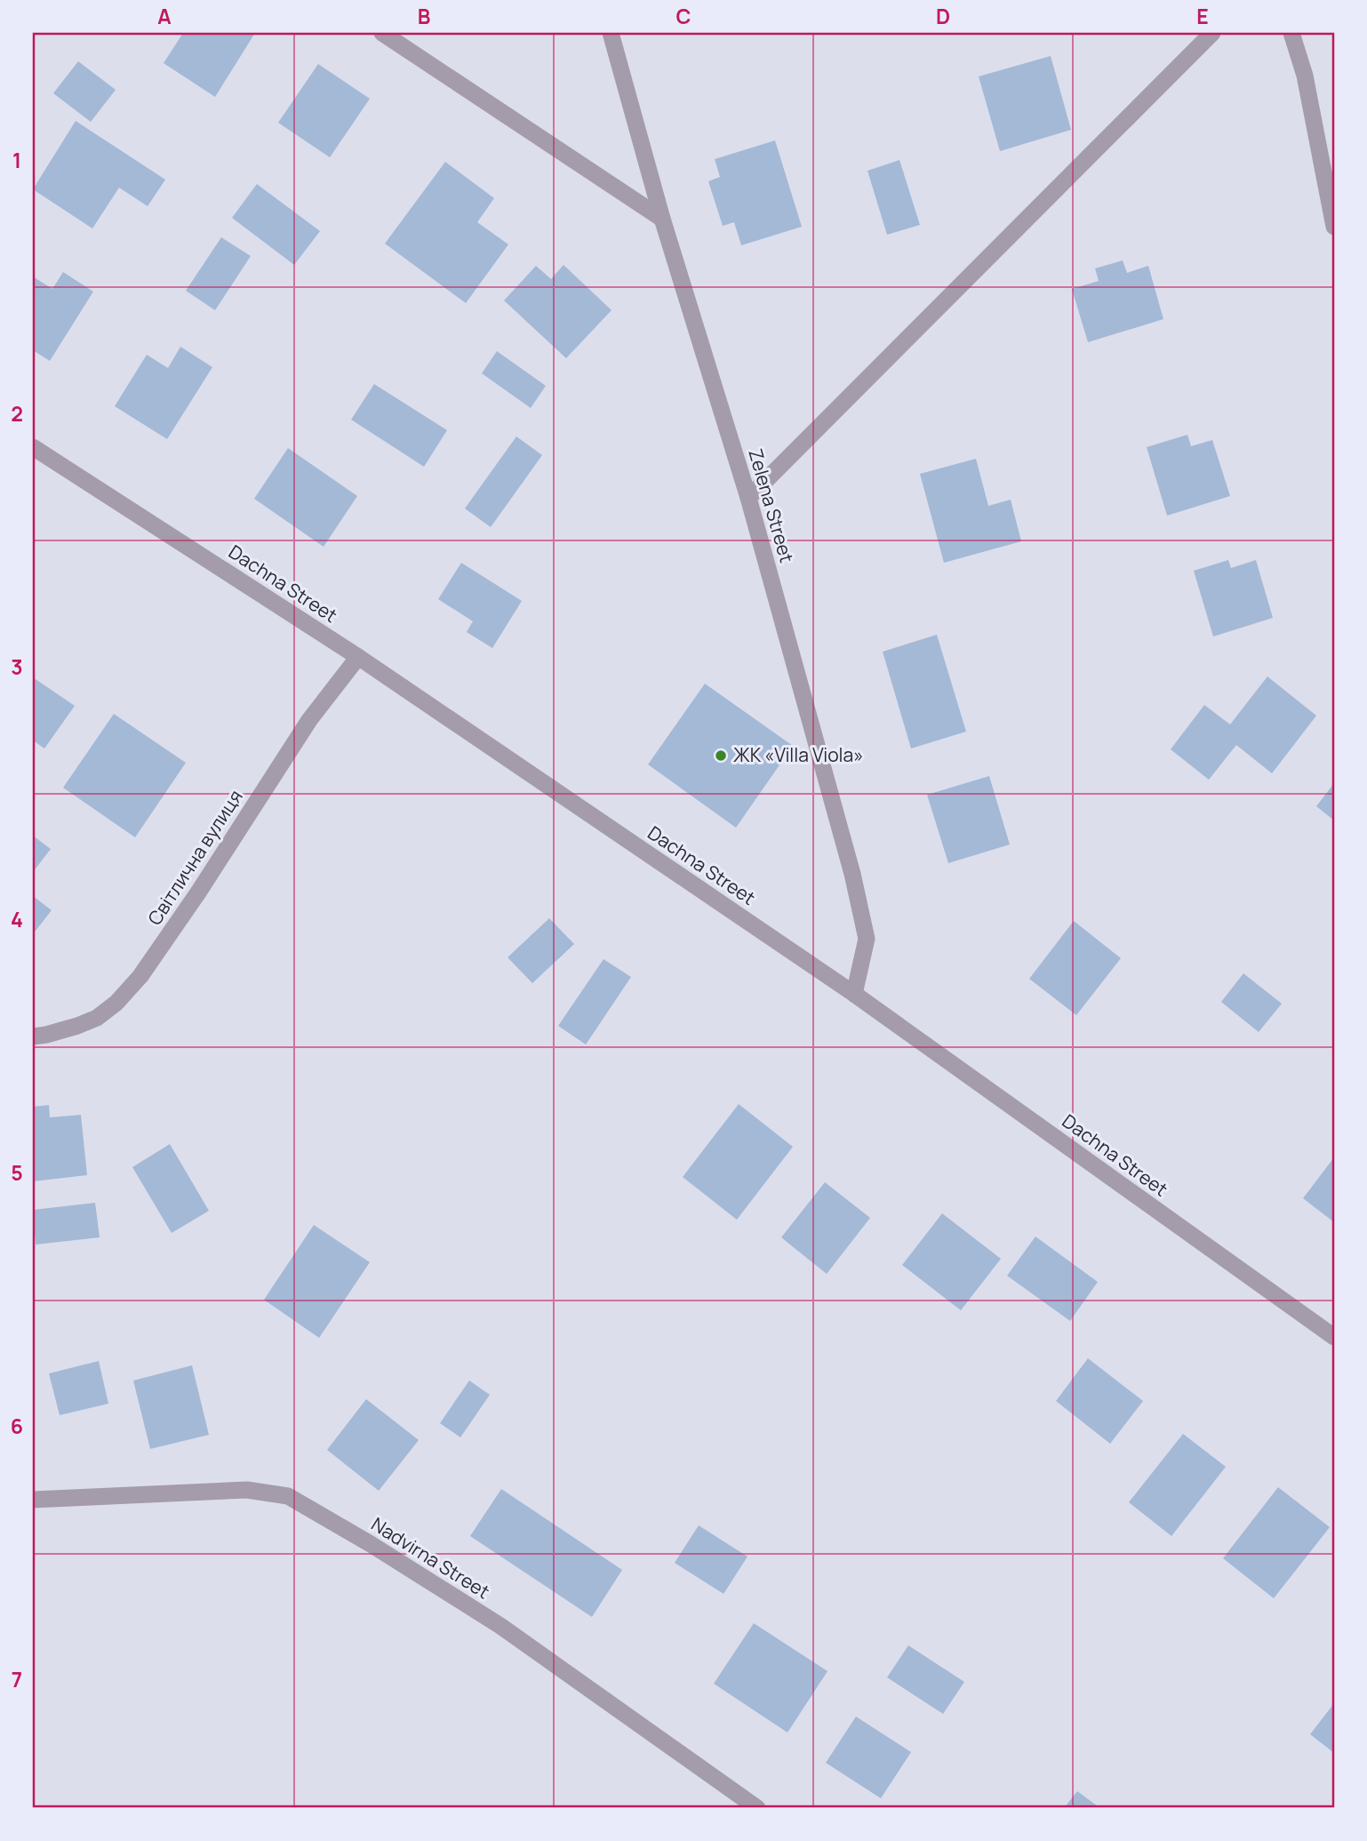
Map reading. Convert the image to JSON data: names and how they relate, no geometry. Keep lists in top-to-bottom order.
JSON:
{
  "streets": {
    "street": [
      "Zelena Street",
      "Dachna Street",
      "Світлична вулиця",
      "Nadvirna Street"
    ]
  },
  "crossings": [
    ["Zelena Street", "Dachna Street"],
    ["Dachna Street", "Світлична вулиця"]
  ],
  "places": ["ЖК «Villa Viola»"],
  "grid": {
    "columns": [
      "A",
      "B",
      "C",
      "D",
      "E"
    ],
    "rows": [
      "1",
      "2",
      "3",
      "4",
      "5",
      "6",
      "7"
    ]
  }
}
